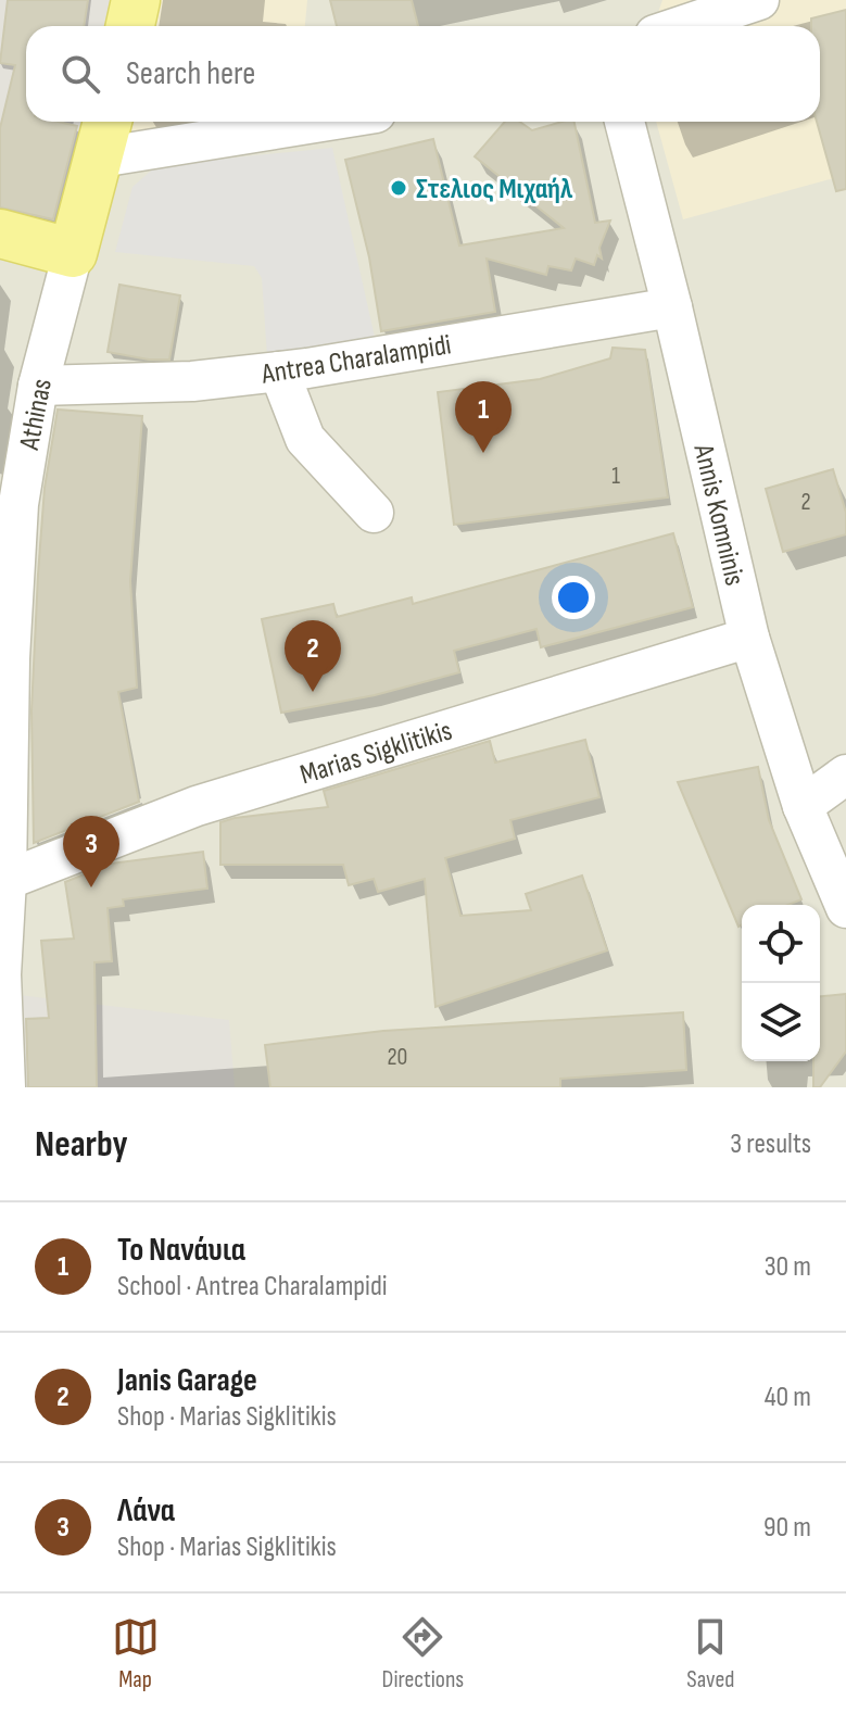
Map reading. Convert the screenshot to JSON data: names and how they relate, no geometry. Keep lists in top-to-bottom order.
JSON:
{
  "streets": {
    "main road": ["Athinas"],
    "street": ["Antrea Charalampidi", "Annis Komninis", "Marias Sigklitikis"]
  },
  "crossings": [
    ["Antrea Charalampidi", "Athinas"],
    ["Antrea Charalampidi", "Annis Komninis"],
    ["Athinas", "Marias Sigklitikis"],
    ["Annis Komninis", "Marias Sigklitikis"]
  ],
  "places": ["Στελιος Μιχαήλ"],
  "house_numbers": ["1", "2", "20"],
  "page": {
    "search": "Search here",
    "pins": ["1", "2", "3"],
    "heading": ["Nearby", "3 results"],
    "list": [
      {
        "mark": "1",
        "name": "Το Νανάυια",
        "note": "School · Antrea Charalampidi",
        "value": "30 m"
      },
      {
        "mark": "2",
        "name": "Janis Garage",
        "note": "Shop · Marias Sigklitikis",
        "value": "40 m"
      },
      {
        "mark": "3",
        "name": "Λάνα",
        "note": "Shop · Marias Sigklitikis",
        "value": "90 m"
      }
    ],
    "nav": ["Map", "Directions", "Saved"]
  }
}
